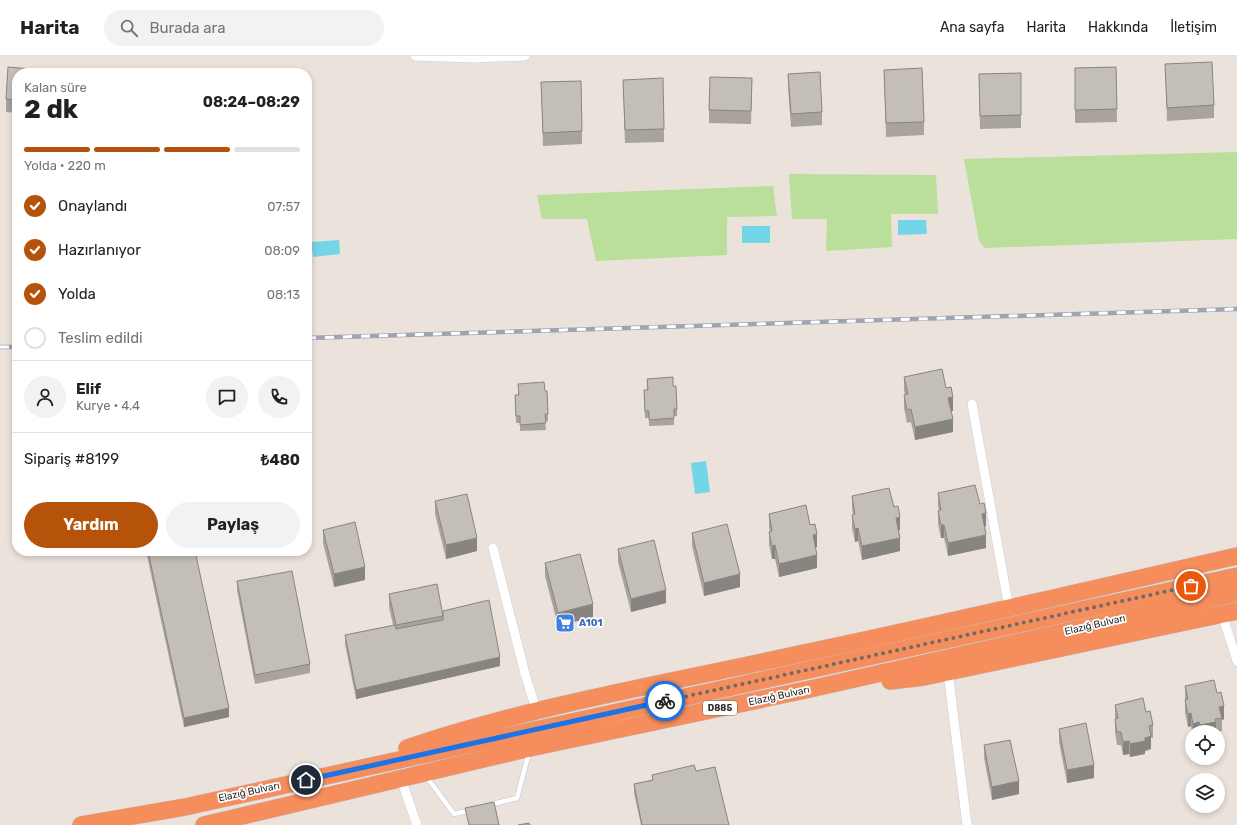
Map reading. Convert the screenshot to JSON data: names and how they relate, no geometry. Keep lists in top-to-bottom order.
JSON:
{
  "streets": {
    "highway": ["Elazığ Bulvarı", "D885"]
  },
  "places": {
    "supermarket": ["A101"]
  },
  "page": {
    "header": "Harita",
    "search": "Burada ara",
    "nav": [
      "Ana sayfa",
      "Harita",
      "Hakkında",
      "İletişim"
    ],
    "heading": ["2 dk", "Kalan süre", "08:24–08:29"],
    "panel": [
      "Elif",
      "Kurye · 4.4",
      "Sipariş #8199",
      "₺480"
    ],
    "bar": "Yolda · 220 m",
    "list": [
      ["Onaylandı", "07:57"],
      ["Hazırlanıyor", "08:09"],
      ["Yolda", "08:13"],
      "Teslim edildi"
    ],
    "buttons": ["Yardım", "Paylaş"]
  }
}
